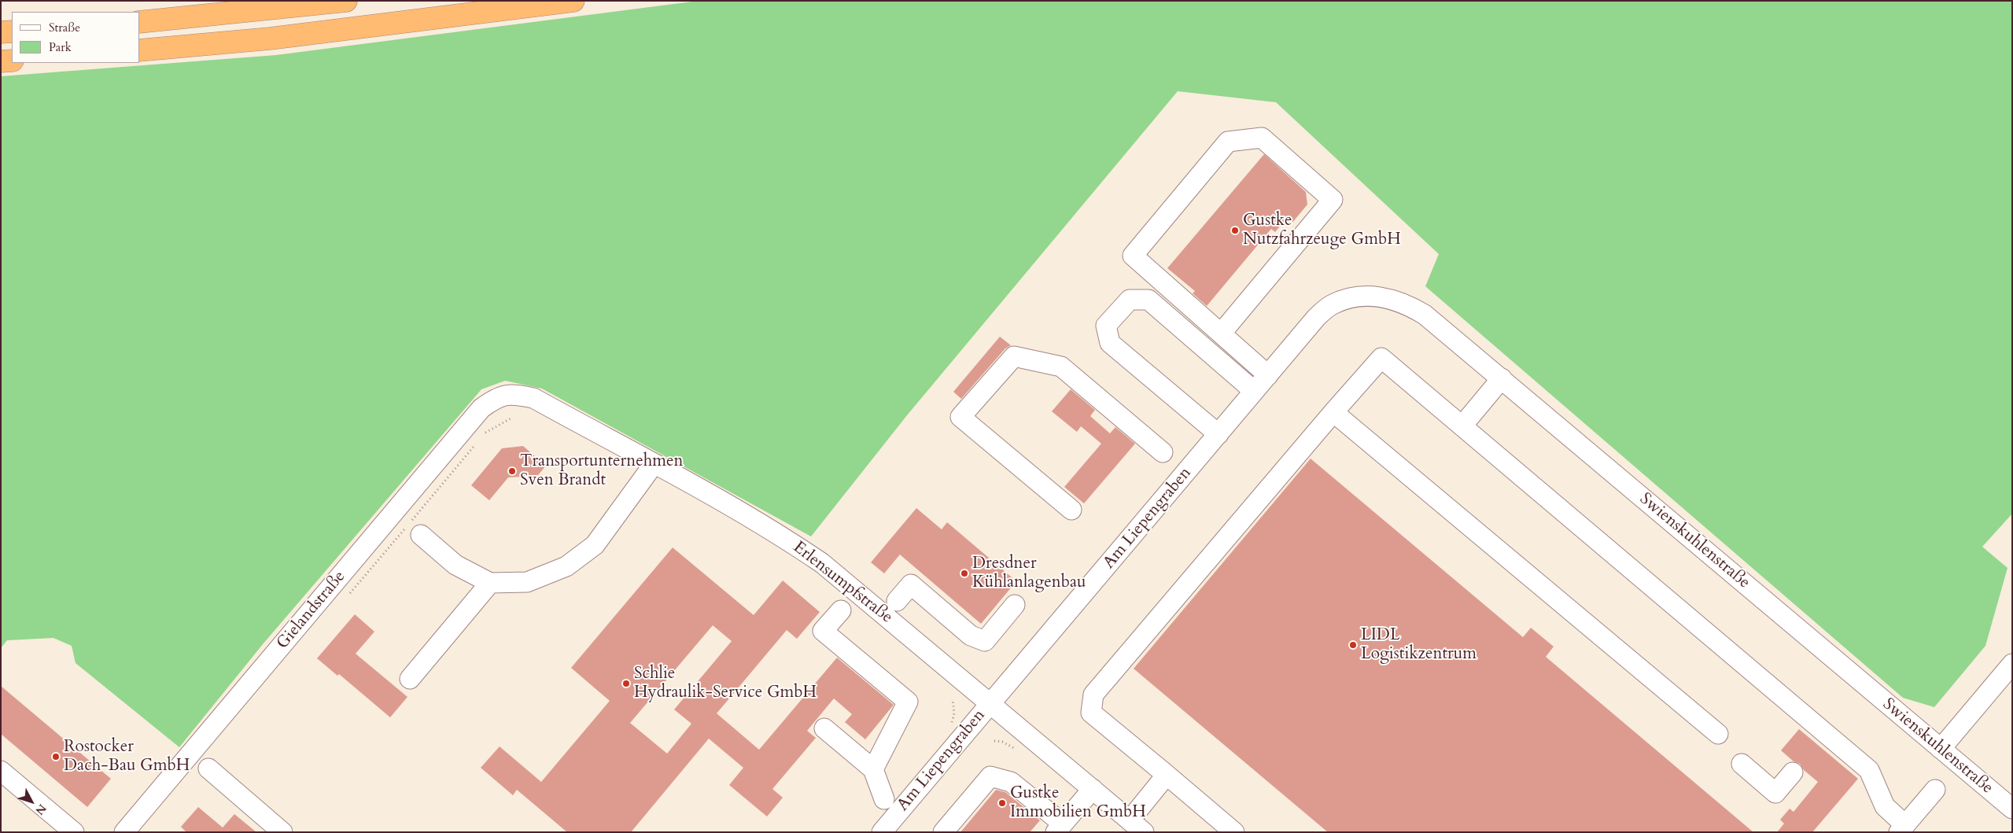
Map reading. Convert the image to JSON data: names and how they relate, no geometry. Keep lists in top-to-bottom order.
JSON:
{
  "streets": {
    "street": [
      "Am Liepengraben",
      "Swienskuhlenstraße",
      "Erlensumpfstraße",
      "Gielandstraße"
    ]
  },
  "crossings": [
    ["Am Liepengraben", "Swienskuhlenstraße"],
    ["Am Liepengraben", "Erlensumpfstraße"],
    ["Erlensumpfstraße", "Gielandstraße"]
  ],
  "places": [
    "Gustke Nutzfahrzeuge GmbH",
    "Transportunternehmen Sven Brandt",
    "Dresdner Kühlanlagenbau",
    "LIDL Logistikzentrum",
    "Schlie Hydraulik-Service GmbH",
    "Rostocker Dach-Bau GmbH",
    "Gustke Immobilien GmbH"
  ],
  "legend": ["Straße", "Park"],
  "north": "bottom right"
}
